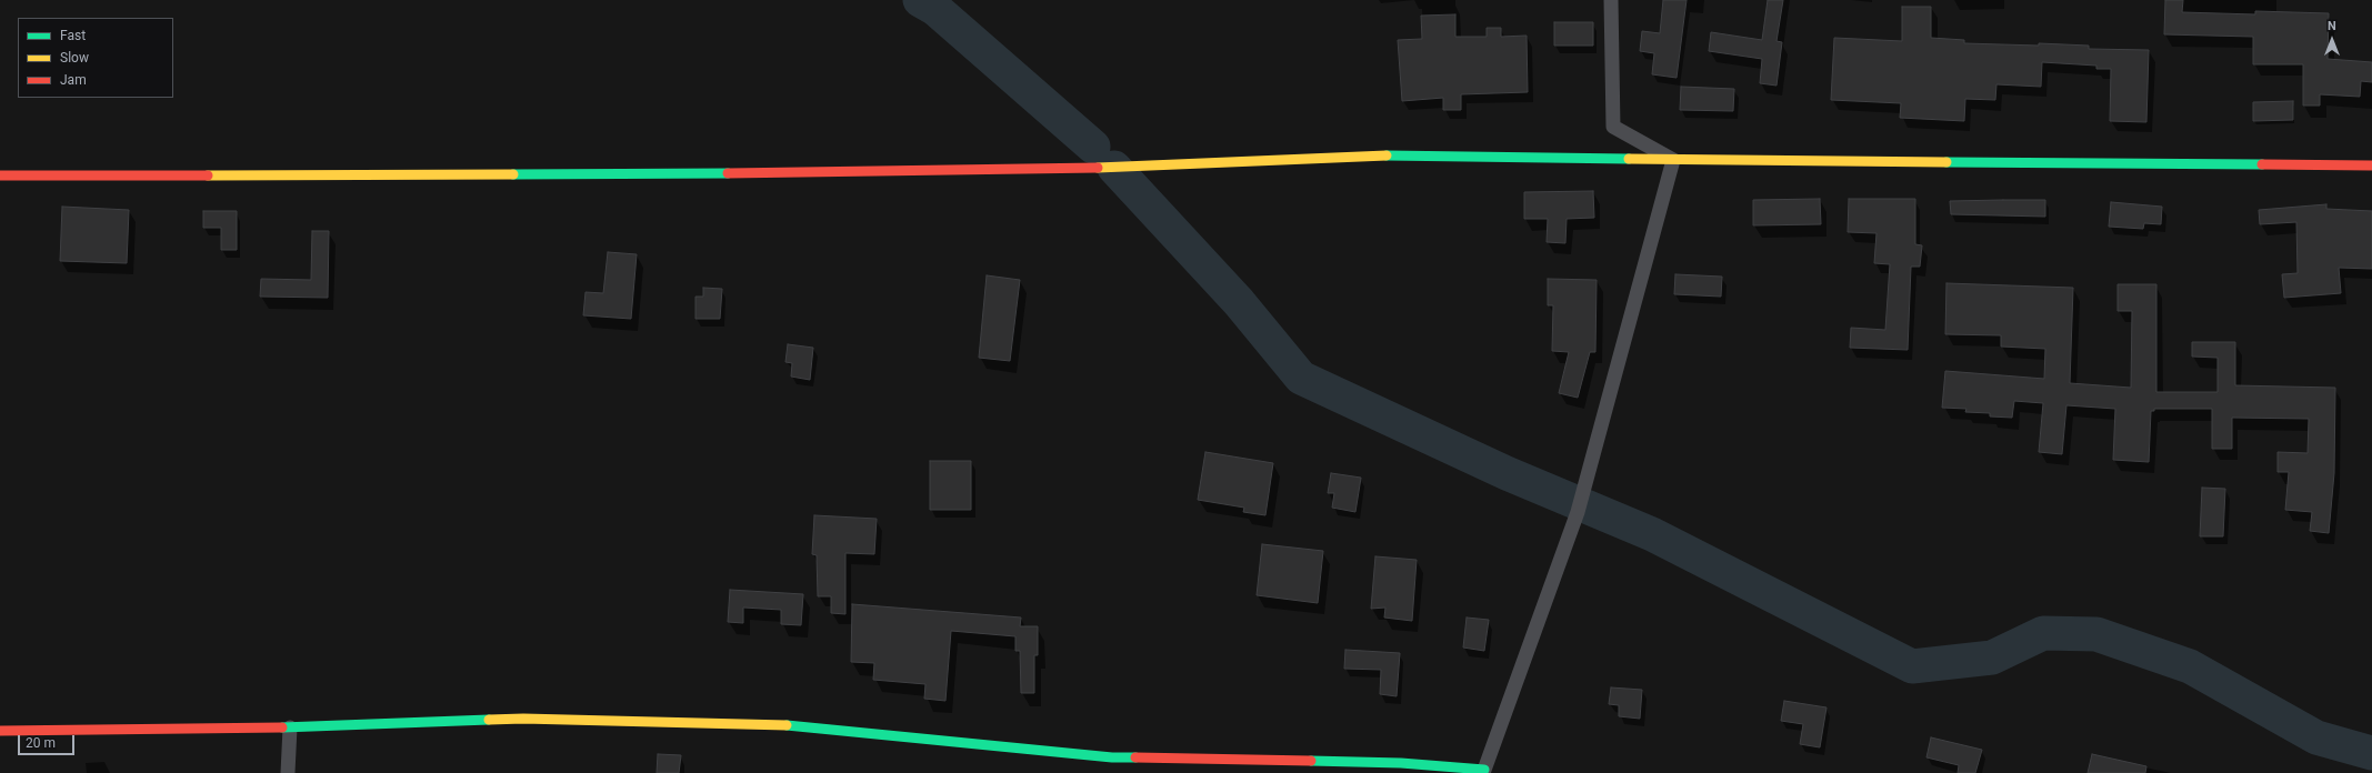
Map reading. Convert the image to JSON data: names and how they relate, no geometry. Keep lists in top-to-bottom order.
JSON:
{
  "legend": ["Fast", "Slow", "Jam"],
  "scale_bar": "20 m",
  "north": "top"
}
